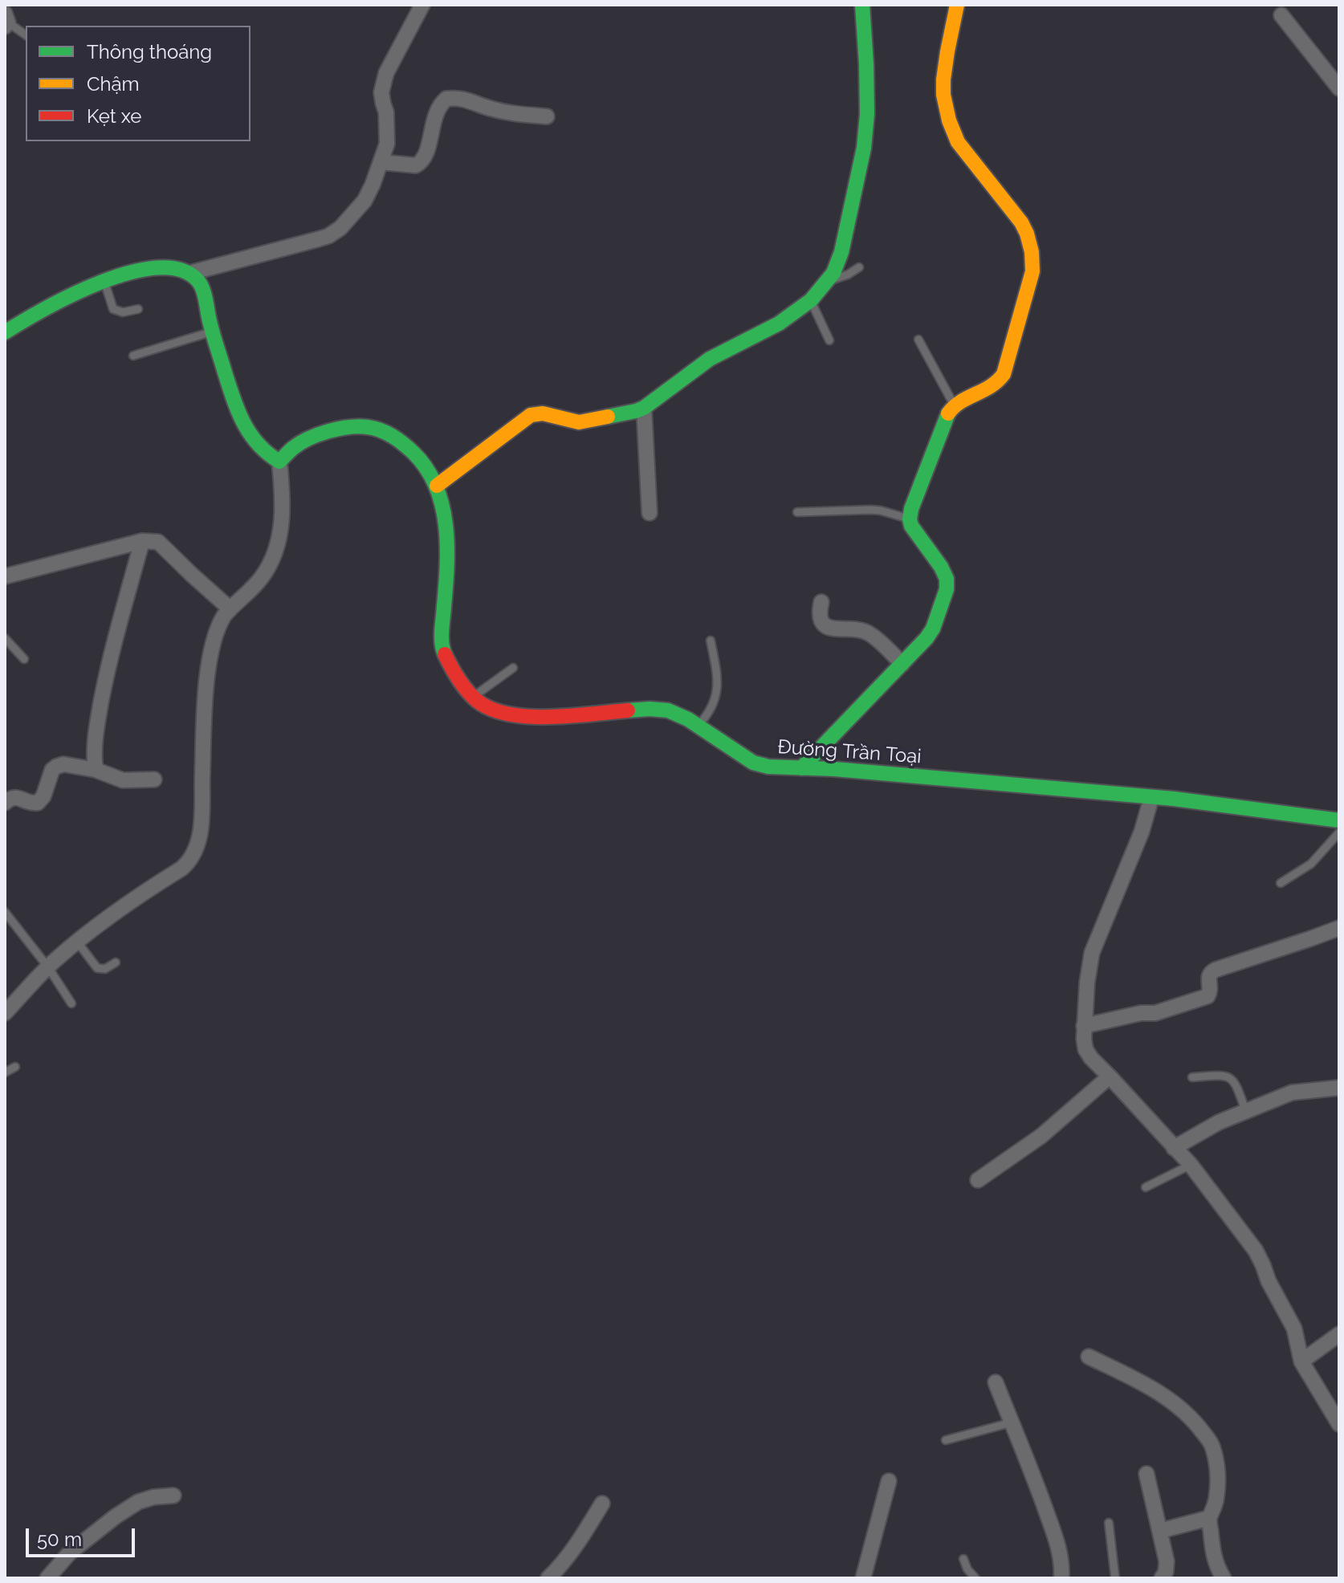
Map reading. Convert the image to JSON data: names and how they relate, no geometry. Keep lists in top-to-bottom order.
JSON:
{
  "streets": {
    "street": ["Đường Trần Toại"]
  },
  "legend": ["Thông thoáng", "Chậm", "Kẹt xe"],
  "scale_bar": "50 m"
}
